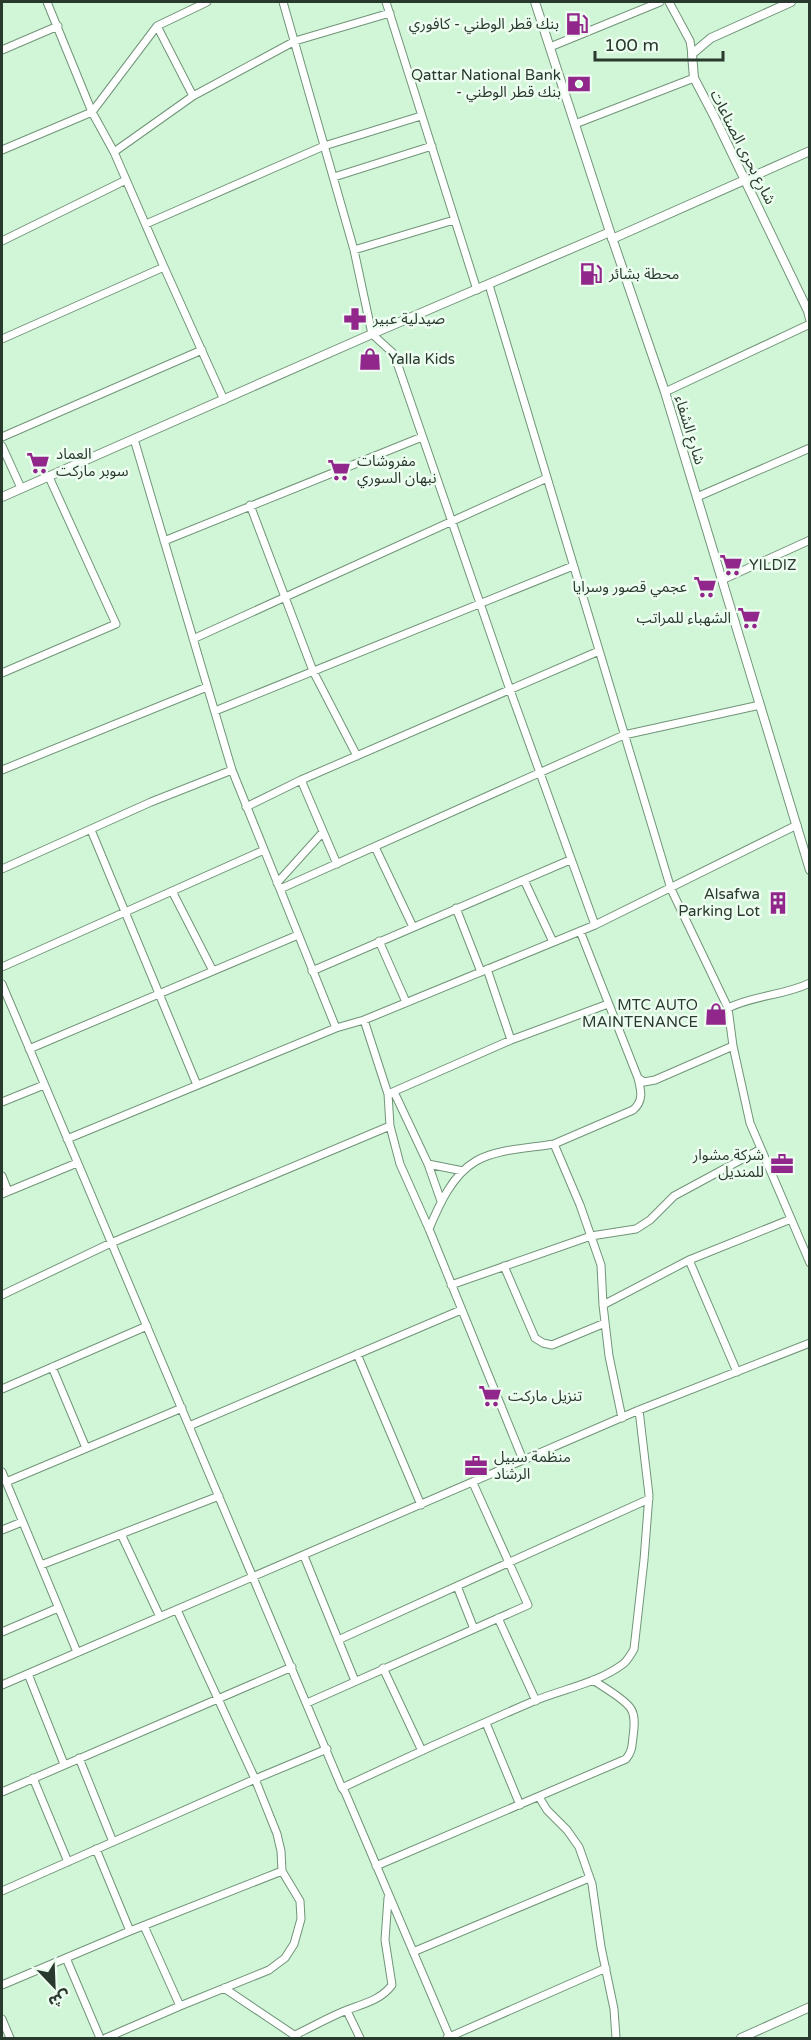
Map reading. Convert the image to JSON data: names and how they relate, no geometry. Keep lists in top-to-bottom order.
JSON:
{
  "streets": {
    "street": ["شارع بحرى الصناعات", "شارع الشفاء"]
  },
  "places": {
    "fuel station": ["بنك قطر الوطني - كافوري", "محطة بشائر"],
    "bank": ["Qattar National Bank - بنك قطر الوطني"],
    "pharmacy": ["صيدلية عبير"],
    "shop": ["Yalla Kids", "MTC AUTO MAINTENANCE"],
    "supermarket": [
      "العماد سوبر ماركت",
      "مفروشات نبهان السوري",
      "YILDIZ",
      "عجمي قصور وسرايا",
      "الشهباء للمراتب",
      "تنزيل ماركت"
    ],
    "building": ["Alsafwa Parking Lot"],
    "office": ["شركة مشوار للمنديل", "منظمة سبيل الرشاد"]
  },
  "scale_bar": "100 m",
  "north": "bottom right"
}
